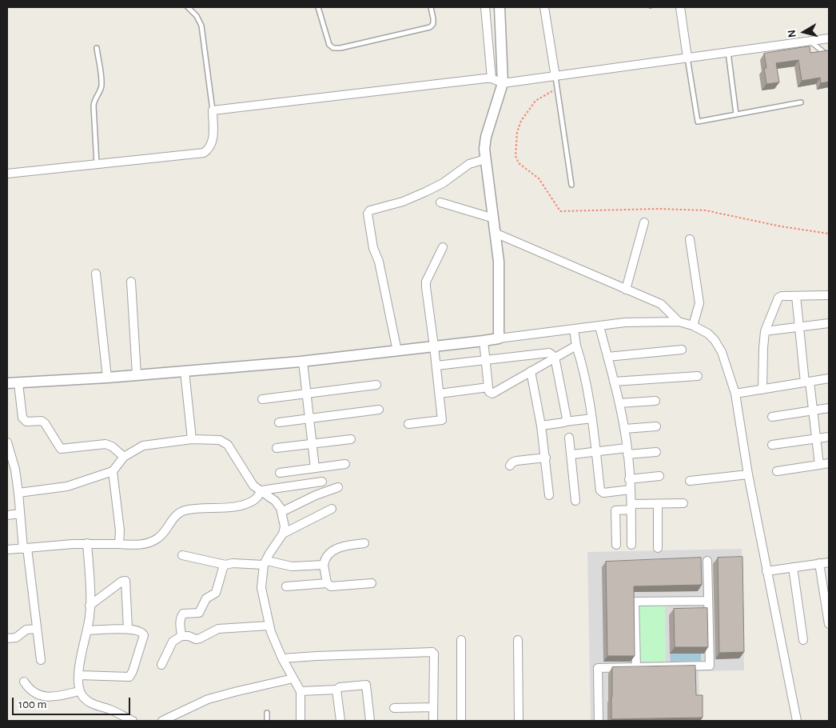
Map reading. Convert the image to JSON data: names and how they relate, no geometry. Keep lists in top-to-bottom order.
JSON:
{
  "scale_bar": "100 m",
  "north": "left"
}
